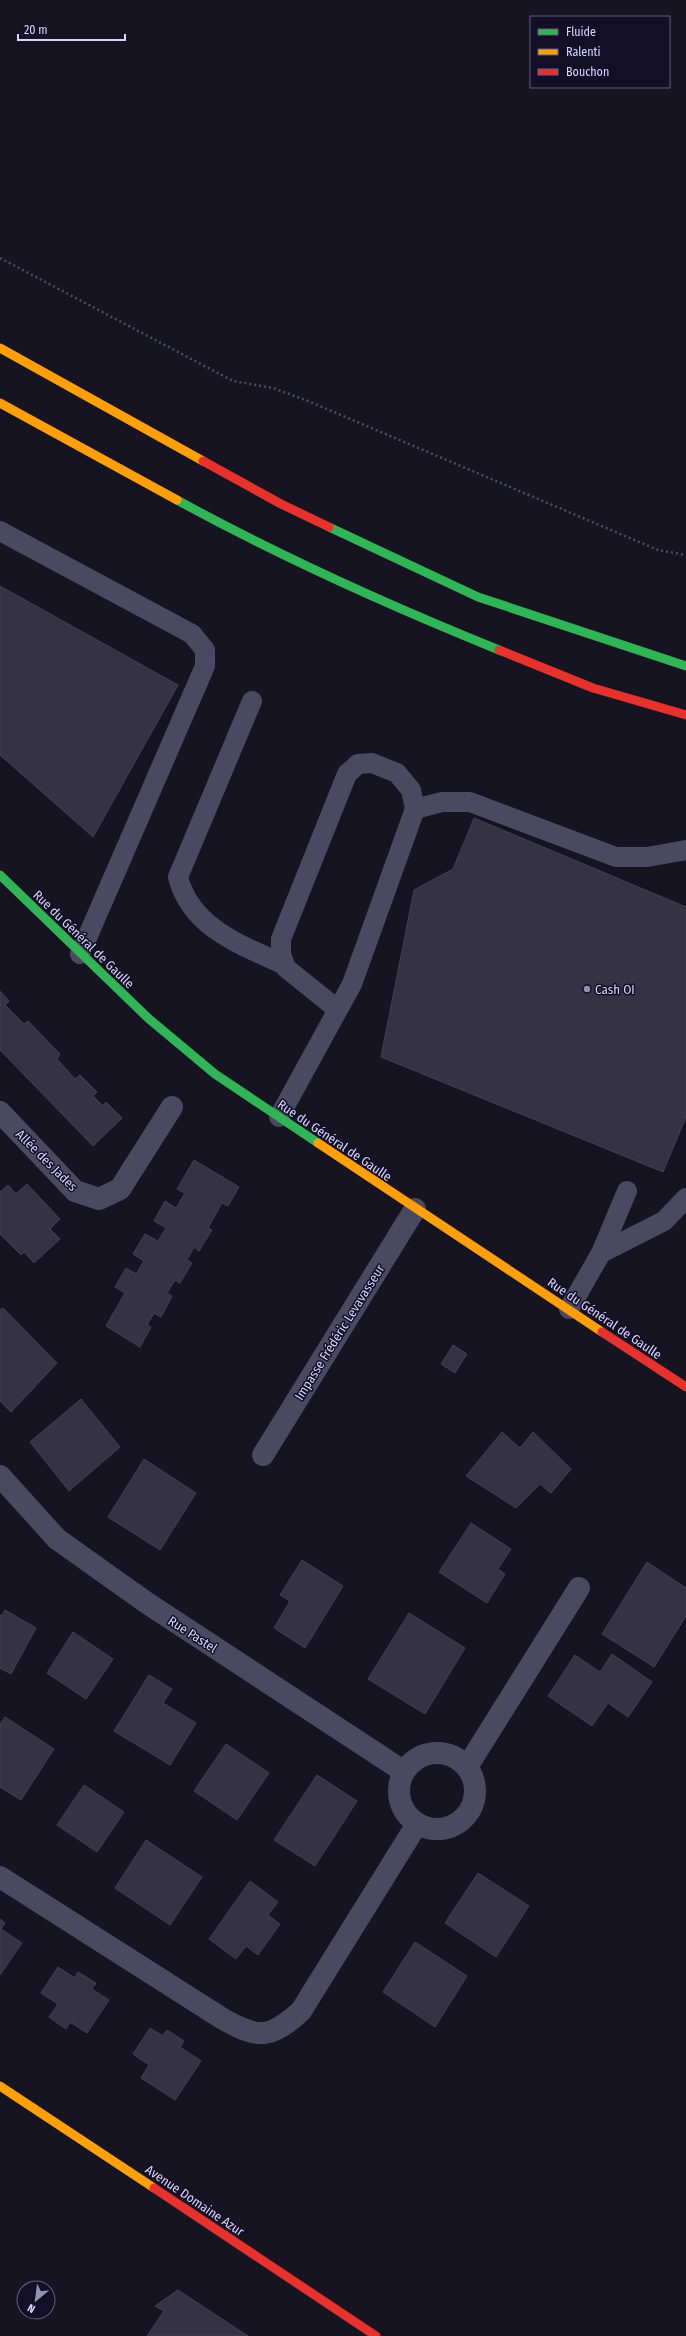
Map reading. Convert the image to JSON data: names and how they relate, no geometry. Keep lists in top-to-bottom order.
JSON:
{
  "streets": {
    "main road": ["Rue du Général de Gaulle", "Avenue Domaine Azur"],
    "street": ["Allée des Jades", "Impasse Frédéric Levavasseur", "Rue Pastel"]
  },
  "crossings": [
    ["Rue du Général de Gaulle", "Impasse Frédéric Levavasseur"]
  ],
  "places": ["Cash OI"],
  "legend": ["Fluide", "Ralenti", "Bouchon"],
  "scale_bar": "20 m",
  "north": "bottom left"
}
